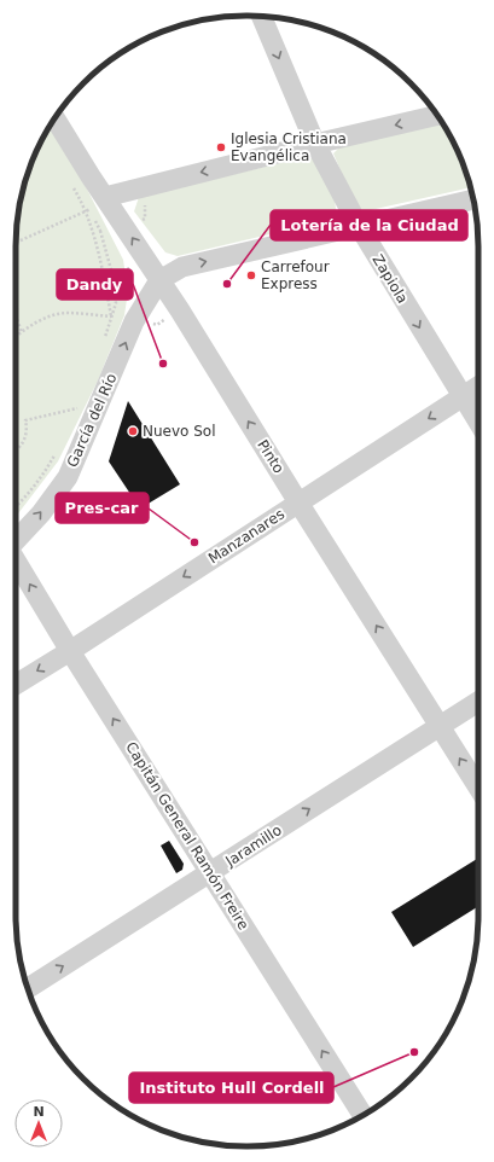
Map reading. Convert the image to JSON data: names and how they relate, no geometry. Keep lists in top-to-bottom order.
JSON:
{
  "streets": {
    "street": [
      "Zapiola",
      "García del Río",
      "Pinto",
      "Manzanares",
      "Capitán General Ramón Freire",
      "Jaramillo"
    ]
  },
  "crossings": [
    ["Zapiola", "Manzanares"],
    ["García del Río", "Pinto"],
    ["Pinto", "Manzanares"],
    ["Pinto", "Jaramillo"],
    ["Manzanares", "Capitán General Ramón Freire"],
    ["Capitán General Ramón Freire", "Jaramillo"]
  ],
  "one_way": [
    "Zapiola",
    "García del Río",
    "Pinto",
    "Manzanares",
    "Capitán General Ramón Freire",
    "Jaramillo"
  ],
  "places": [
    "Iglesia Cristiana Evangélica",
    "Carrefour Express",
    "Lotería de la Ciudad",
    "Dandy",
    "Nuevo Sol",
    "Pres-car",
    "Instituto Hull Cordell"
  ],
  "north": "top"
}
